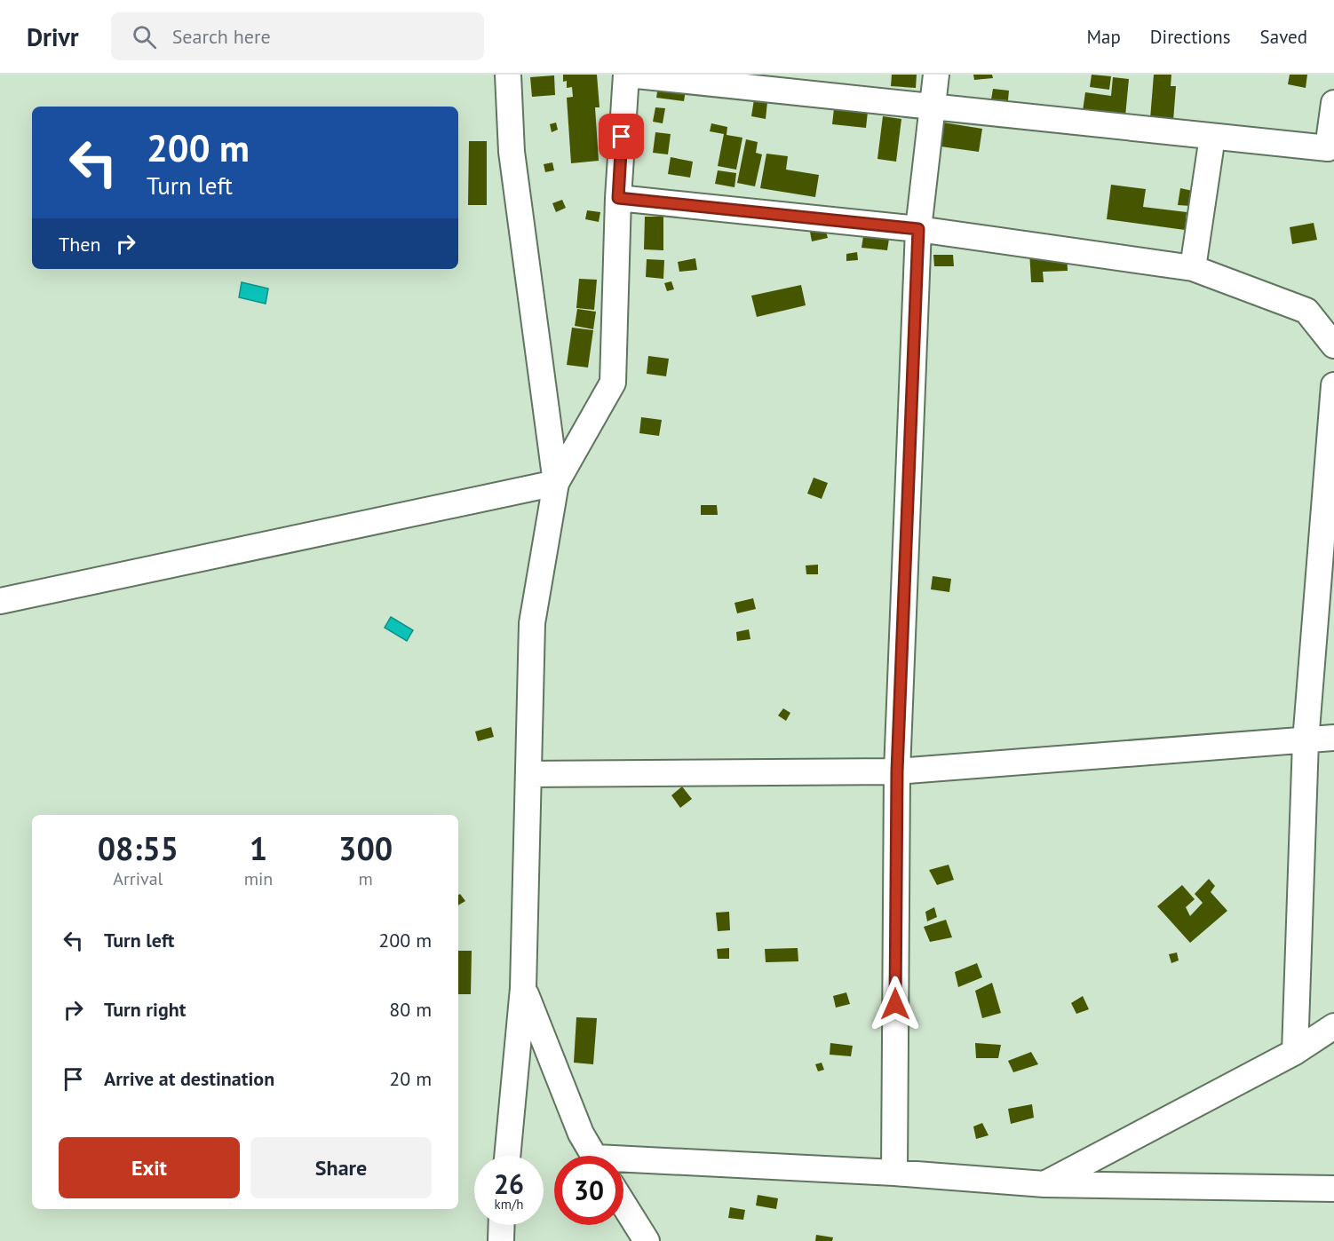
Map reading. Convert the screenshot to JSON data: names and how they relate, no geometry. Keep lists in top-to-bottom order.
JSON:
{
  "page": {
    "header": "Drivr",
    "search": "Search here",
    "nav": ["Map", "Directions", "Saved"],
    "turn": ["200 m", "Turn left"],
    "then": "Then",
    "eta": [
      "08:55",
      "Arrival",
      "1",
      "min",
      "300",
      "m"
    ],
    "list": [
      {
        "name": "Turn left",
        "value": "200 m"
      },
      {
        "name": "Turn right",
        "value": "80 m"
      },
      {
        "name": "Arrive at destination",
        "value": "20 m"
      }
    ],
    "buttons": ["Exit", "Share"],
    "speed": "26 km/h",
    "limit": "30"
  }
}
